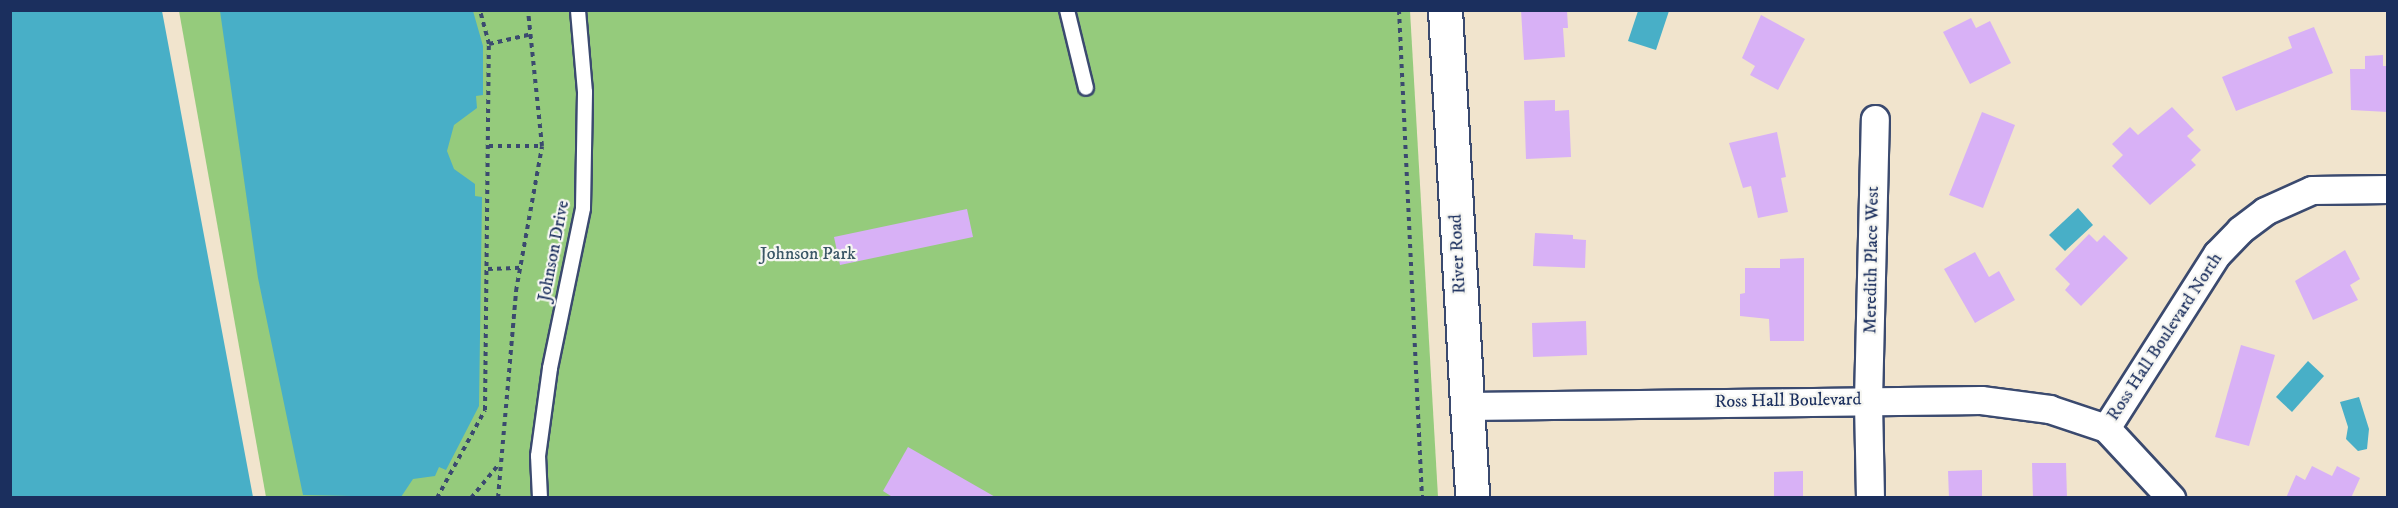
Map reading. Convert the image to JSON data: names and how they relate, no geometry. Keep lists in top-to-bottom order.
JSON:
{
  "streets": {
    "street": [
      "River Road",
      "Meredith Place West",
      "Ross Hall Boulevard North",
      "Ross Hall Boulevard"
    ],
    "lane": ["Johnson Drive"]
  },
  "crossings": [
    ["River Road", "Ross Hall Boulevard"],
    ["Meredith Place West", "Ross Hall Boulevard"],
    ["Ross Hall Boulevard North", "Ross Hall Boulevard"]
  ],
  "parks": ["Johnson Park"]
}
